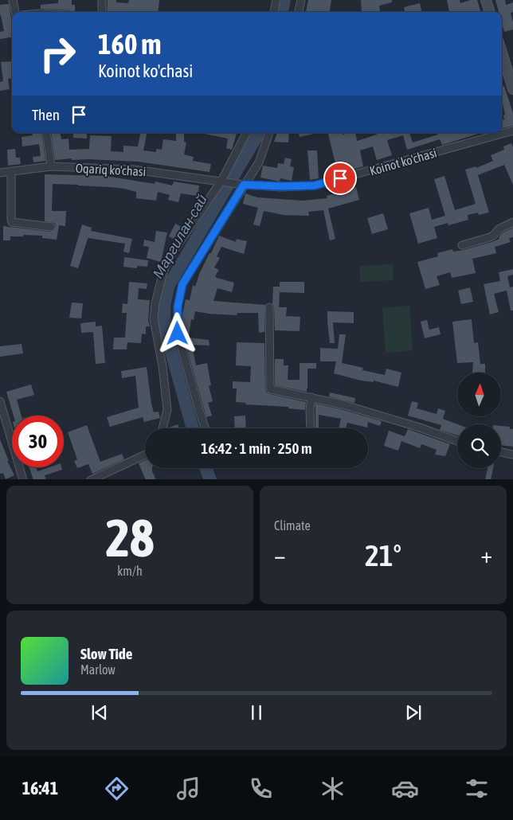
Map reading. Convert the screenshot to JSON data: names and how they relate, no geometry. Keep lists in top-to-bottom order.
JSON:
{
  "streets": {
    "street": ["Koinot ko'chasi", "Oqariq ko'chasi"]
  },
  "crossings": [
    ["Koinot ko'chasi", "Oqariq ko'chasi"]
  ],
  "water": ["Маргилан-сай"],
  "north": "top",
  "page": {
    "turn": ["160 m", "Koinot ko'chasi"],
    "then": "Then",
    "limit": "30",
    "trip": "16:42 · 1 min · 250 m",
    "tile": [
      ["28", "km/h"],
      "Climate"
    ],
    "heat": ["−", "21°", "+"],
    "song": ["Slow Tide", "Marlow"],
    "tabs": "16:41"
  }
}
